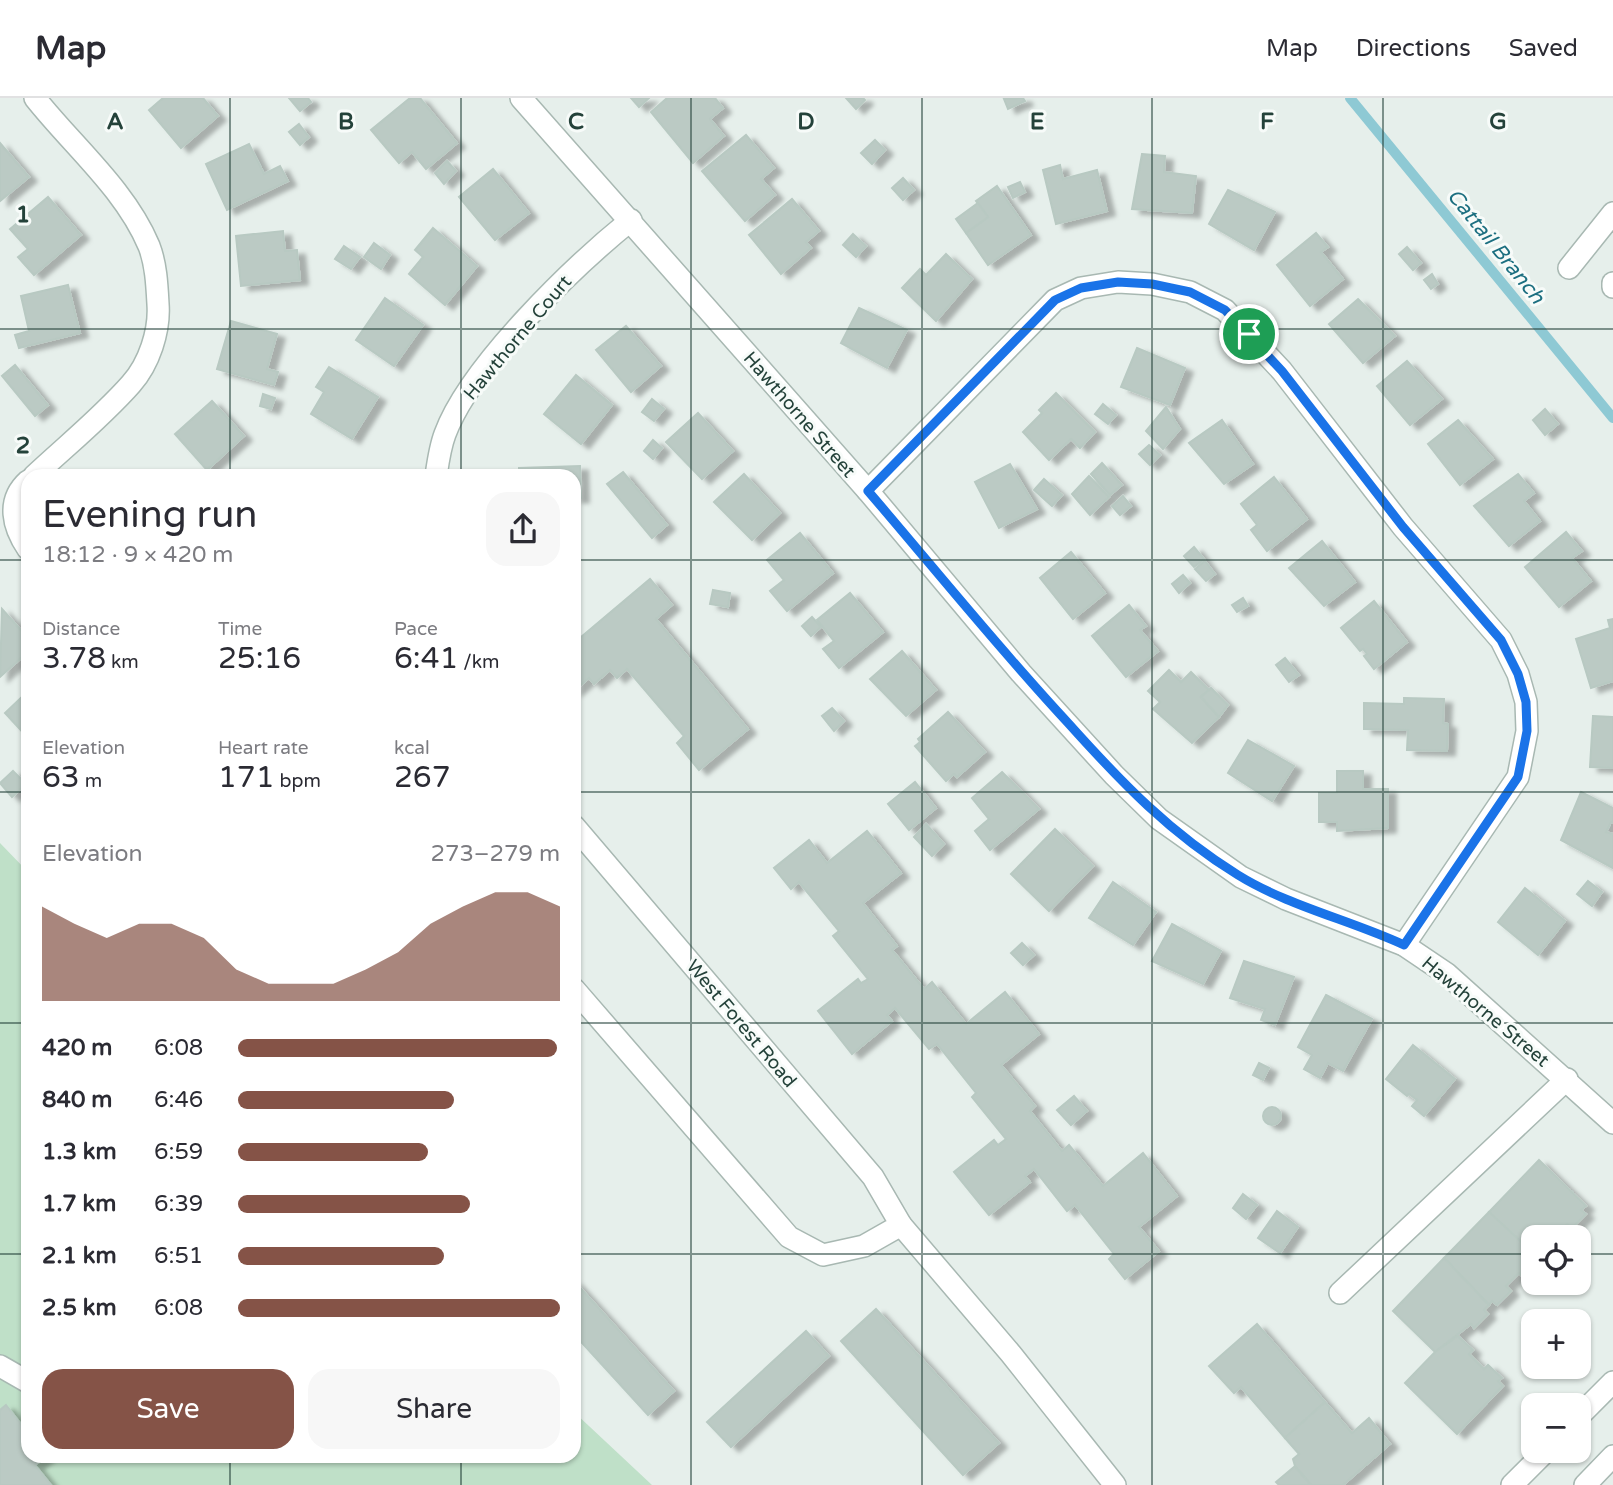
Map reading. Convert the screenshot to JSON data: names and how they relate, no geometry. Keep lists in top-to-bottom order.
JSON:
{
  "streets": {
    "street": ["Hawthorne Court", "Hawthorne Street", "West Forest Road"]
  },
  "crossings": [
    ["Hawthorne Court", "Hawthorne Street"]
  ],
  "water": ["Cattail Branch"],
  "page": {
    "header": "Map",
    "nav": ["Map", "Directions", "Saved"],
    "heading": ["Evening run", "18:12 · 9 × 420 m"],
    "stats": [
      ["Distance", "3.78 km"],
      ["Time", "25:16"],
      ["Pace", "6:41 /km"],
      ["Elevation", "63 m"],
      ["Heart rate", "171 bpm"],
      ["kcal", "267"]
    ],
    "chart": ["Elevation", "273–279 m"],
    "list": [
      {
        "name": "420 m",
        "note": "6:08"
      },
      {
        "name": "840 m",
        "note": "6:46"
      },
      {
        "name": "1.3 km",
        "note": "6:59"
      },
      {
        "name": "1.7 km",
        "note": "6:39"
      },
      {
        "name": "2.1 km",
        "note": "6:51"
      },
      {
        "name": "2.5 km",
        "note": "6:08"
      }
    ],
    "map_buttons": ["+", "−"],
    "buttons": ["Save", "Share"]
  },
  "grid": {
    "columns": [
      "A",
      "B",
      "C",
      "D",
      "E",
      "F",
      "G"
    ],
    "rows": ["1", "2"]
  }
}
